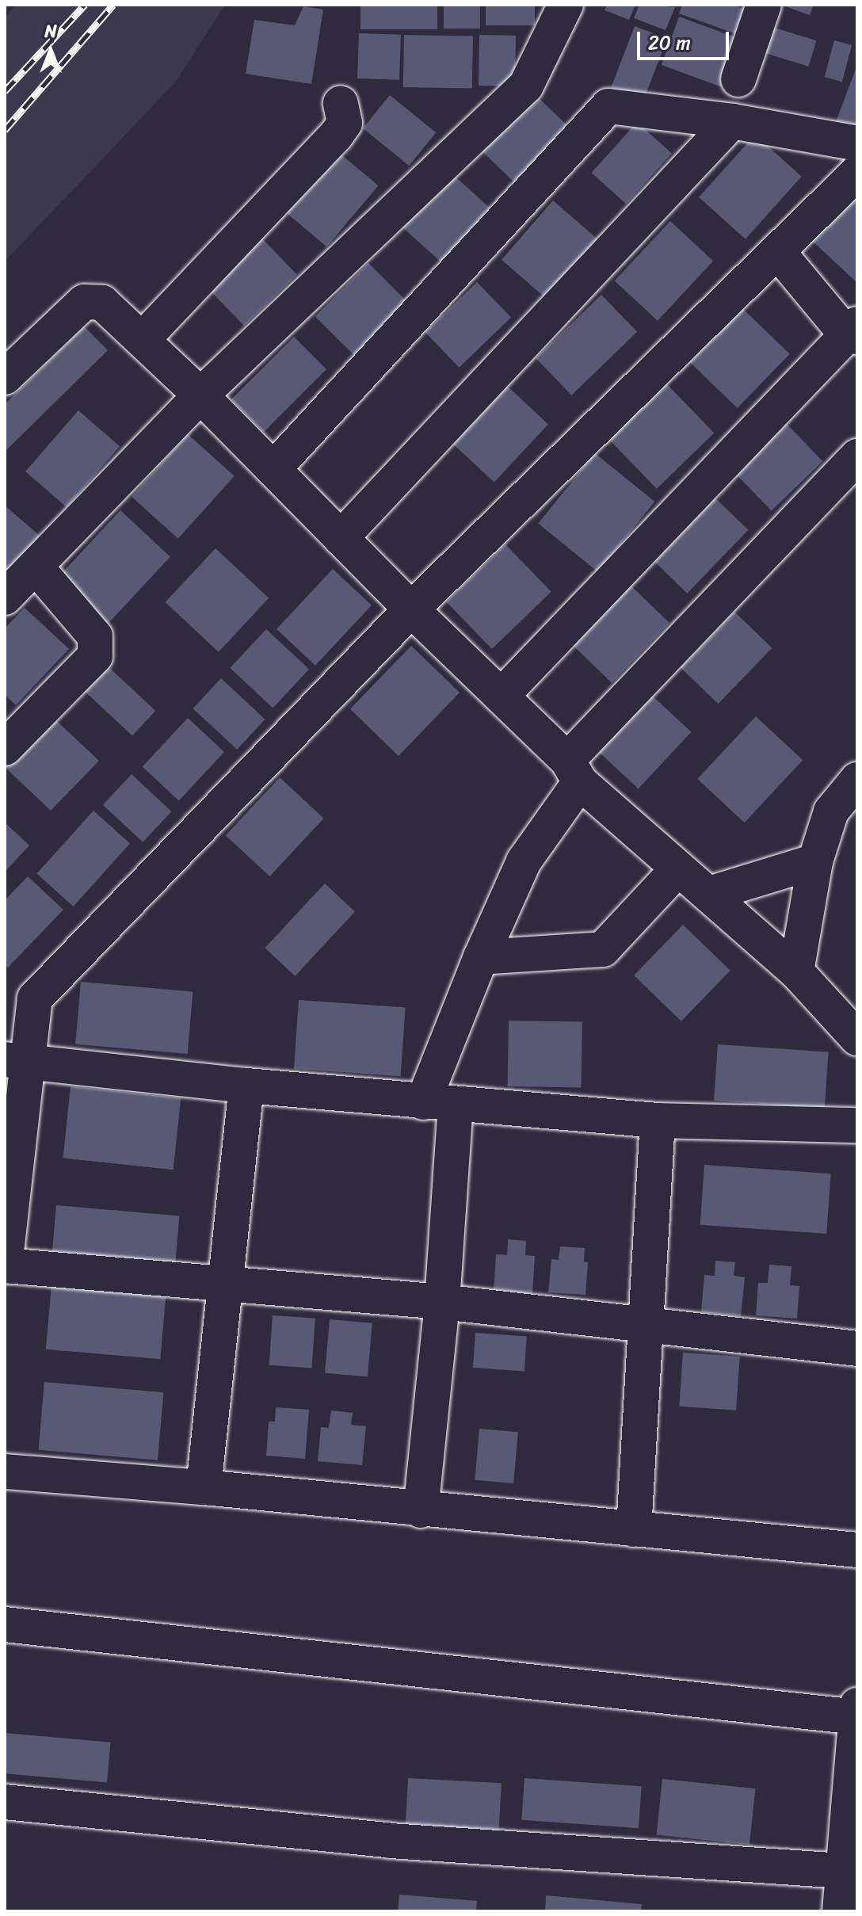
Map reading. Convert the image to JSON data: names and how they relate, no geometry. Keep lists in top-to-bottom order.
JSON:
{
  "scale_bar": "20 m",
  "north": "top"
}
